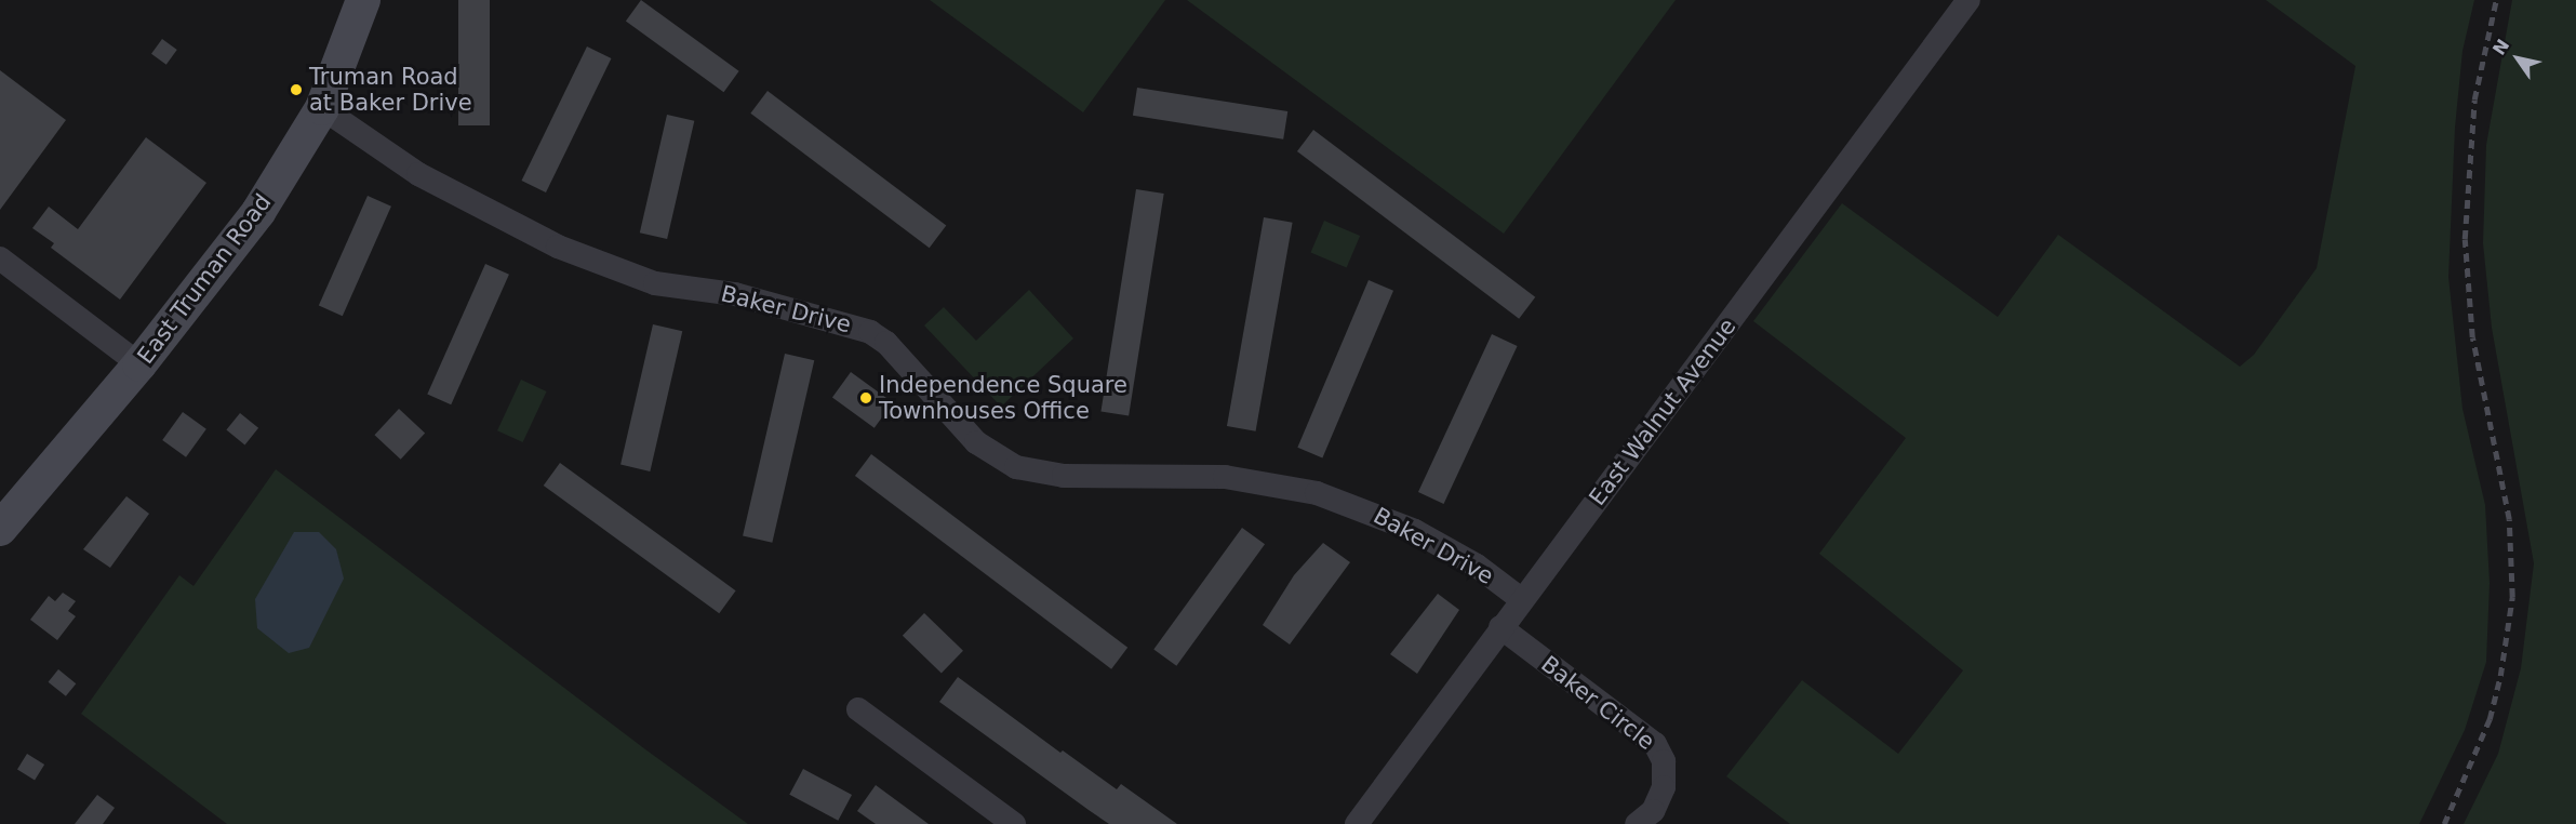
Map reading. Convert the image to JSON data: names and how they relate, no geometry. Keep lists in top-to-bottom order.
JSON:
{
  "streets": {
    "main road": ["East Truman Road"],
    "street": ["Baker Drive", "East Walnut Avenue", "Baker Circle"]
  },
  "crossings": [
    ["East Truman Road", "Baker Drive"],
    ["Baker Drive", "East Walnut Avenue"],
    ["East Walnut Avenue", "Baker Circle"]
  ],
  "places": ["Truman Road at Baker Drive", "Independence Square Townhouses Office"],
  "north": "top left"
}
